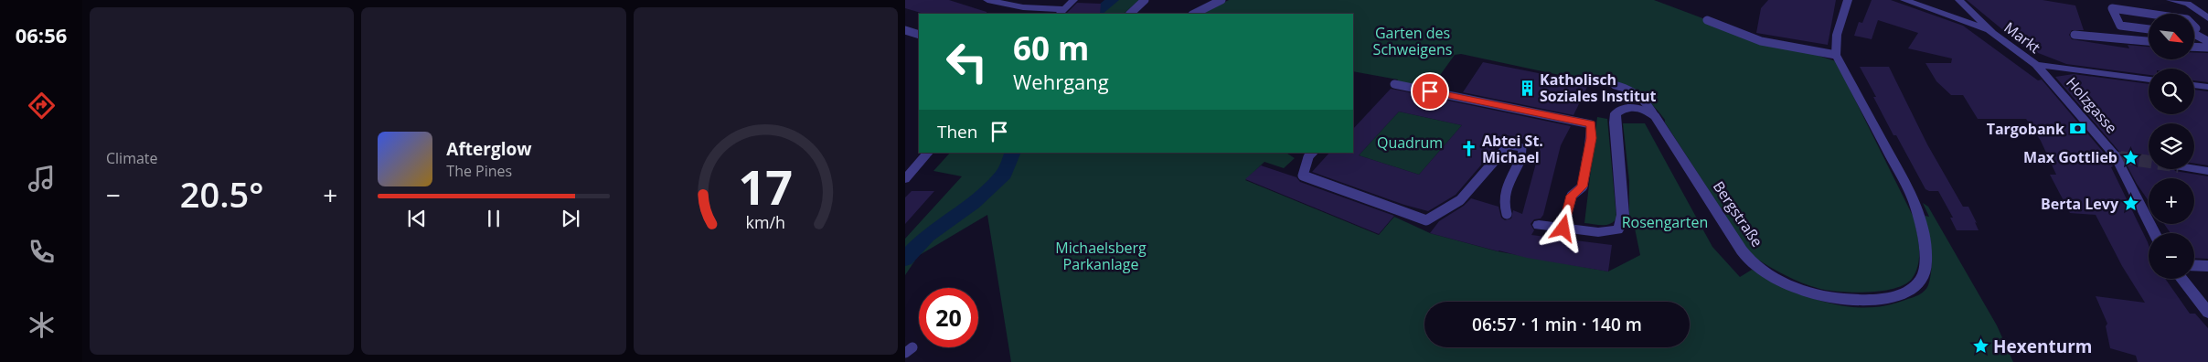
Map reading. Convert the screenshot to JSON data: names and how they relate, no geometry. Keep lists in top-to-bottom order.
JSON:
{
  "streets": {
    "street": ["Markt", "Holzgasse", "Bergstraße"]
  },
  "crossings": [
    ["Markt", "Holzgasse"]
  ],
  "parks": [
    "Garten des Schweigens",
    "Quadrum",
    "Rosengarten",
    "Michaelsberg Parkanlage"
  ],
  "places": {
    "building": ["Katholisch Soziales Institut"],
    "bank": ["Targobank"],
    "church": ["Abtei St. Michael"],
    "place": ["Max Gottlieb", "Berta Levy", "Hexenturm"]
  },
  "north": "bottom right",
  "page": {
    "tabs": "06:56",
    "tile": "Climate",
    "map_buttons": ["+", "−"],
    "turn": ["60 m", "Wehrgang"],
    "then": "Then",
    "song": ["Afterglow", "The Pines"],
    "heat": ["−", "20.5°", "+"],
    "limit": "20",
    "trip": "06:57 · 1 min · 140 m",
    "gauge": ["17", "km/h"]
  }
}
